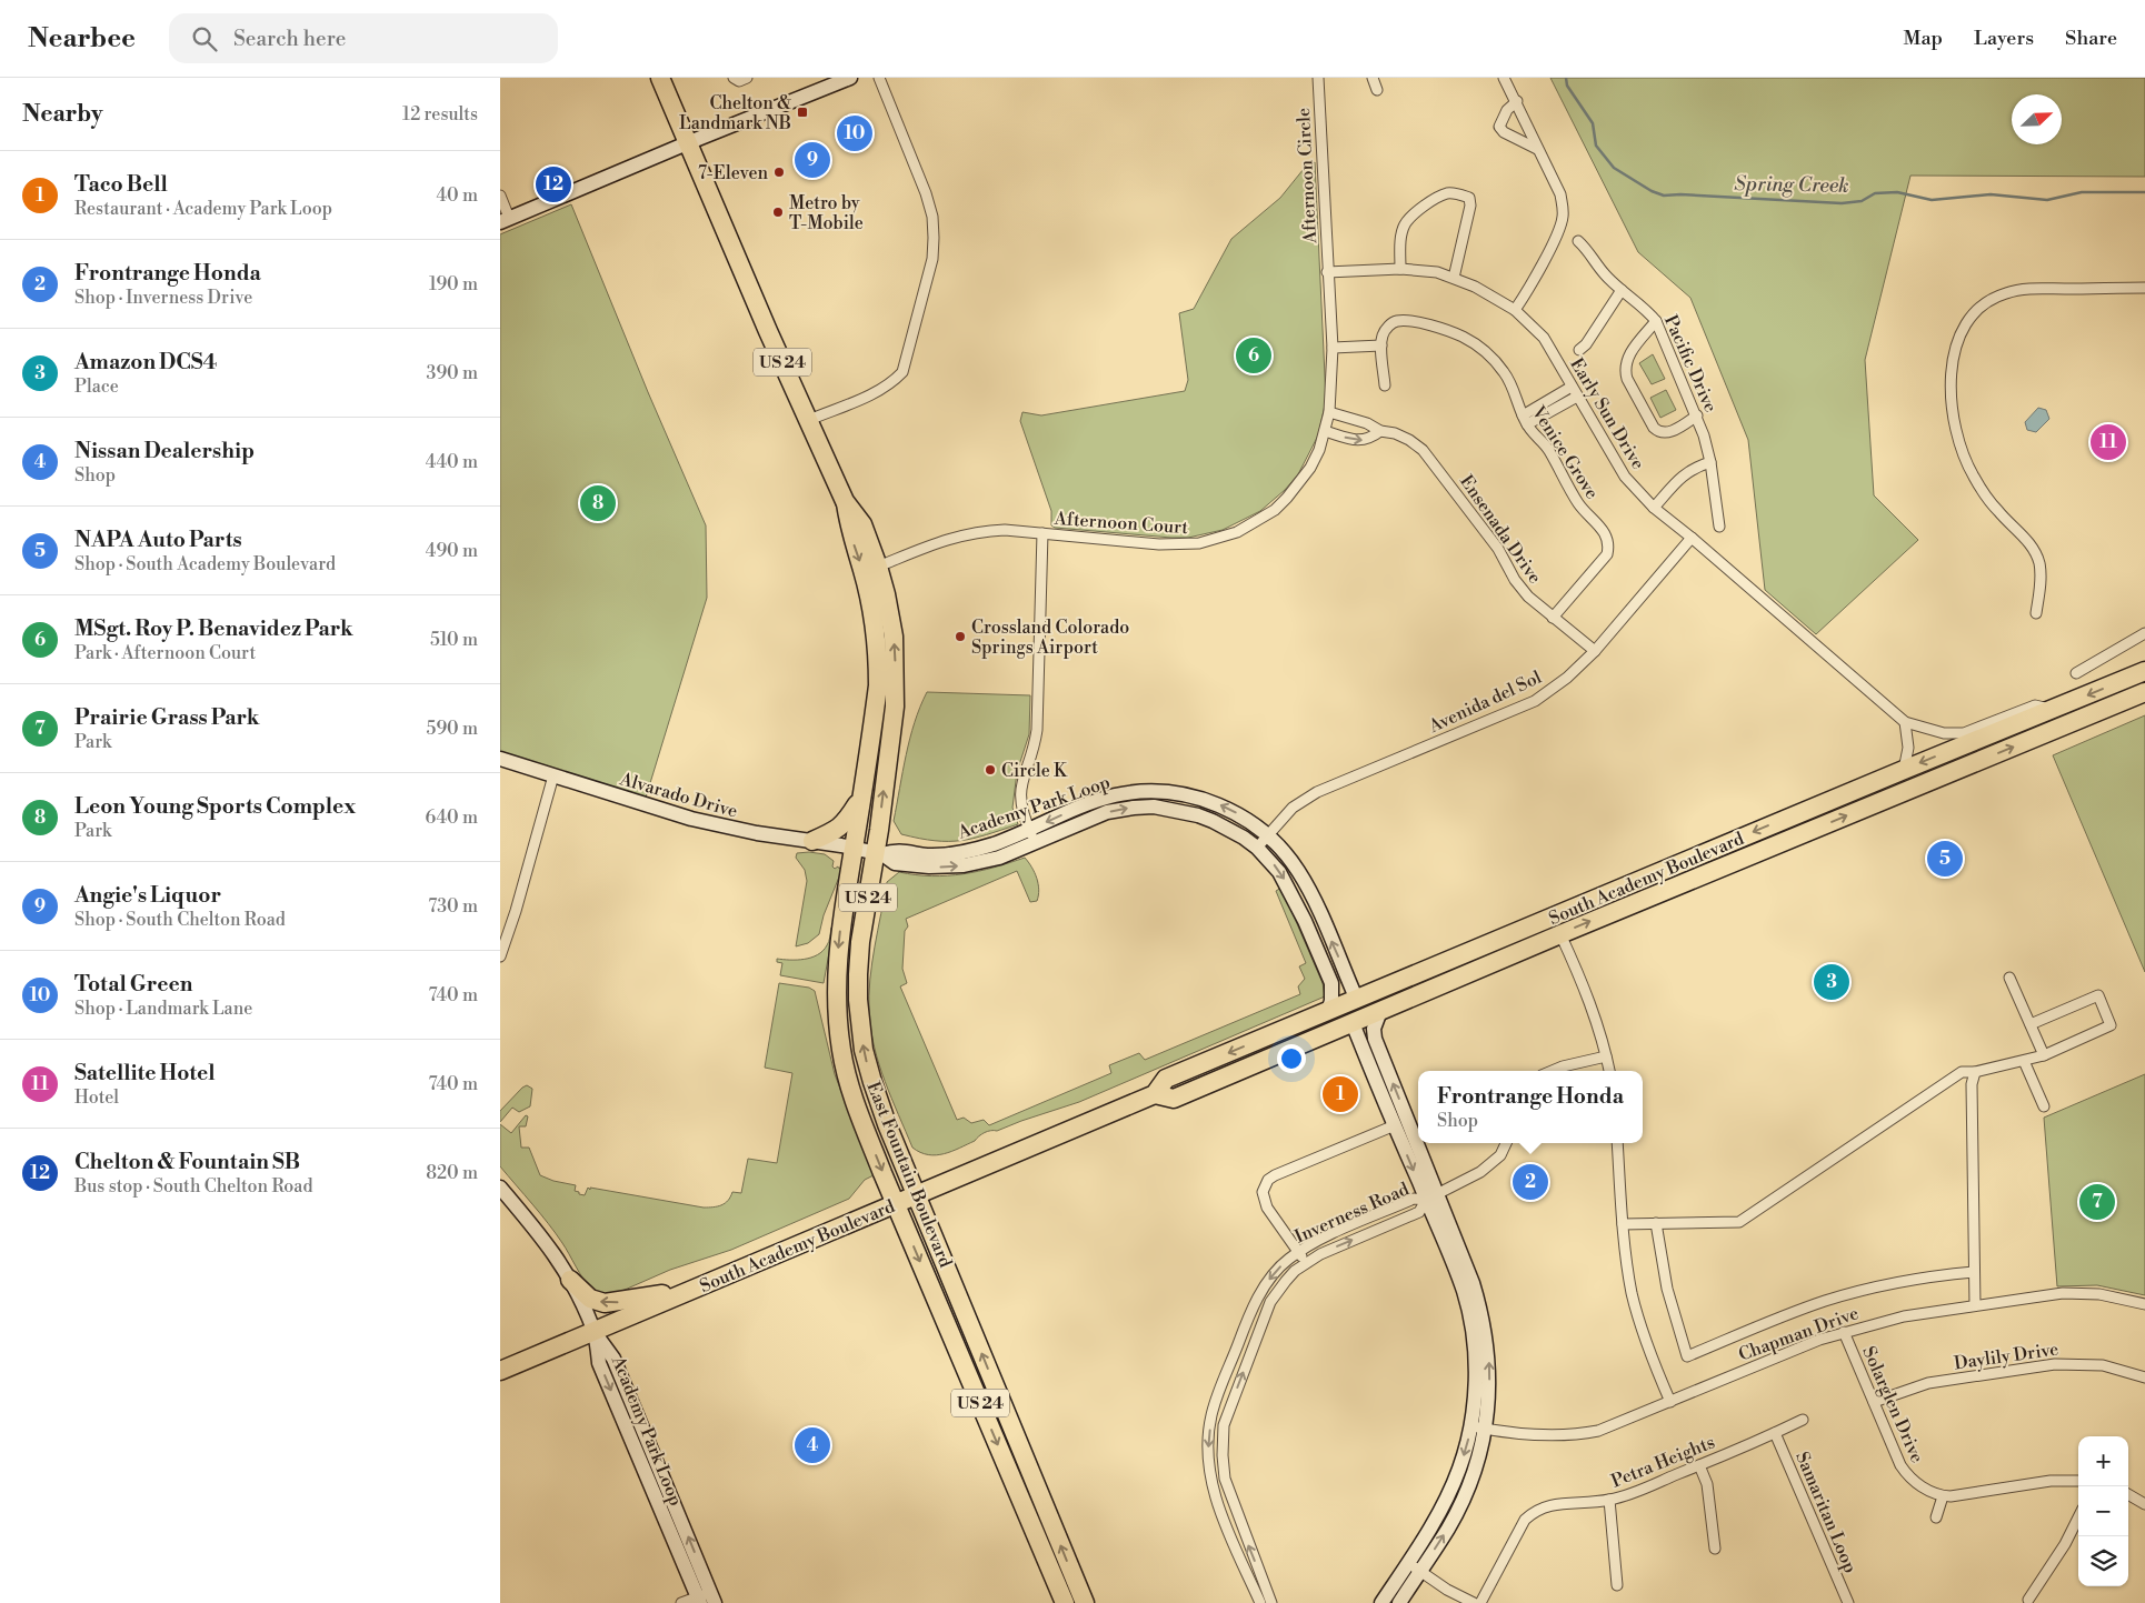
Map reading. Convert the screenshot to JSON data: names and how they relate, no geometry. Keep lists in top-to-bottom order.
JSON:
{
  "streets": {
    "highway": ["US 24", "South Academy Boulevard", "East Fountain Boulevard"],
    "street": [
      "Afternoon Circle",
      "Pacific Drive",
      "Early Sun Drive",
      "Venice Grove",
      "Afternoon Court",
      "Ensenada Drive",
      "Avenida del Sol",
      "Alvarado Drive",
      "Academy Park Loop",
      "Inverness Road",
      "Chapman Drive",
      "Daylily Drive",
      "Solarglen Drive",
      "Petra Heights",
      "Samaritan Loop"
    ]
  },
  "crossings": [
    ["Afternoon Circle", "Early Sun Drive"],
    ["Afternoon Circle", "Afternoon Court"],
    ["Early Sun Drive", "Afternoon Court"],
    ["Early Sun Drive", "Avenida del Sol"],
    ["Early Sun Drive", "South Academy Boulevard"],
    ["Venice Grove", "Ensenada Drive"],
    ["Afternoon Court", "Ensenada Drive"],
    ["Afternoon Court", "East Fountain Boulevard"],
    ["Ensenada Drive", "Avenida del Sol"],
    ["Avenida del Sol", "Academy Park Loop"],
    ["Alvarado Drive", "Academy Park Loop"],
    ["Alvarado Drive", "East Fountain Boulevard"],
    ["Academy Park Loop", "South Academy Boulevard"],
    ["Academy Park Loop", "East Fountain Boulevard"],
    ["South Academy Boulevard", "East Fountain Boulevard"],
    ["Chapman Drive", "Solarglen Drive"],
    ["Daylily Drive", "Solarglen Drive"],
    ["Petra Heights", "Samaritan Loop"]
  ],
  "water": ["Spring Creek"],
  "places": {
    "transit": ["Chelton & Landmark NB"],
    "other": [
      "7-Eleven",
      "Metro by T-Mobile",
      "Crossland Colorado Springs Airport",
      "Circle K"
    ]
  },
  "north": "top right",
  "page": {
    "header": "Nearbee",
    "search": "Search here",
    "nav": ["Map", "Layers", "Share"],
    "heading": ["Nearby", "12 results"],
    "pins": [
      "10",
      "9",
      "12",
      "6",
      "11",
      "8",
      "5",
      "3",
      "1",
      "2",
      "7",
      "4"
    ],
    "list": [
      {
        "mark": "1",
        "name": "Taco Bell",
        "note": "Restaurant · Academy Park Loop",
        "value": "40 m"
      },
      {
        "mark": "2",
        "name": "Frontrange Honda",
        "note": "Shop · Inverness Drive",
        "value": "190 m"
      },
      {
        "mark": "3",
        "name": "Amazon DCS4",
        "note": "Place",
        "value": "390 m"
      },
      {
        "mark": "4",
        "name": "Nissan Dealership",
        "note": "Shop",
        "value": "440 m"
      },
      {
        "mark": "5",
        "name": "NAPA Auto Parts",
        "note": "Shop · South Academy Boulevard",
        "value": "490 m"
      },
      {
        "mark": "6",
        "name": "MSgt. Roy P. Benavidez Park",
        "note": "Park · Afternoon Court",
        "value": "510 m"
      },
      {
        "mark": "7",
        "name": "Prairie Grass Park",
        "note": "Park",
        "value": "590 m"
      },
      {
        "mark": "8",
        "name": "Leon Young Sports Complex",
        "note": "Park",
        "value": "640 m"
      },
      {
        "mark": "9",
        "name": "Angie's Liquor",
        "note": "Shop · South Chelton Road",
        "value": "730 m"
      },
      {
        "mark": "10",
        "name": "Total Green",
        "note": "Shop · Landmark Lane",
        "value": "740 m"
      },
      {
        "mark": "11",
        "name": "Satellite Hotel",
        "note": "Hotel",
        "value": "740 m"
      },
      {
        "mark": "12",
        "name": "Chelton & Fountain SB",
        "note": "Bus stop · South Chelton Road",
        "value": "820 m"
      }
    ],
    "popup": ["Frontrange Honda", "Shop"],
    "map_buttons": ["+", "−"]
  }
}
